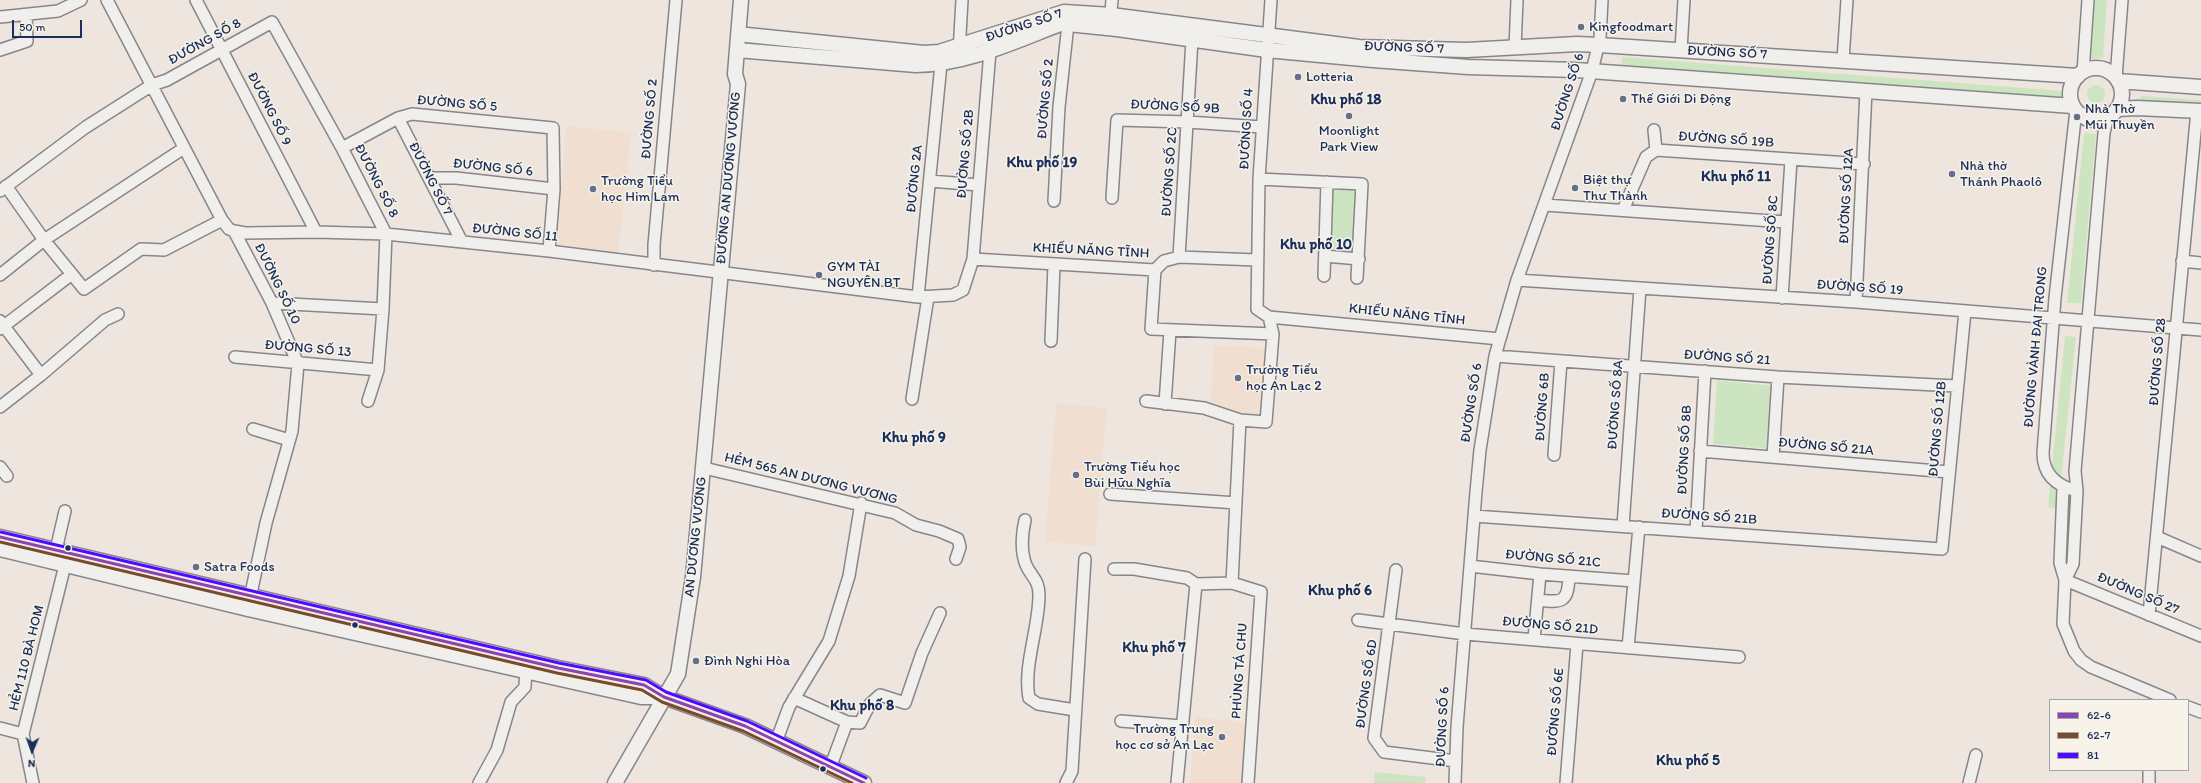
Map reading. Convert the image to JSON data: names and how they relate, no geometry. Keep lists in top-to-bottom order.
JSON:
{
  "streets": {
    "main road": ["ĐƯỜNG SỐ 7", "ĐƯỜNG AN DƯƠNG VƯƠNG", "AN DƯƠNG VƯƠNG"],
    "street": [
      "ĐƯỜNG SỐ 8",
      "ĐƯỜNG SỐ 6",
      "ĐƯỜNG SỐ 2",
      "ĐƯỜNG SỐ 5",
      "ĐƯỜNG SỐ 9B",
      "ĐƯỜNG SỐ 9",
      "ĐƯỜNG SỐ 4",
      "ĐƯỜNG SỐ 19B",
      "ĐƯỜNG SỐ 2B",
      "ĐƯỜNG SỐ 2C",
      "ĐƯỜNG 2A",
      "ĐƯỜNG SỐ 12A",
      "ĐƯỜNG SỐ 11",
      "ĐƯỜNG SỐ 8C",
      "KHIẾU NĂNG TĨNH",
      "ĐƯỜNG SỐ 10",
      "ĐƯỜNG SỐ 19",
      "ĐƯỜNG VÀNH ĐAI TRONG",
      "ĐƯỜNG SỐ 13",
      "ĐƯỜNG SỐ 21",
      "ĐƯỜNG SỐ 28",
      "ĐƯỜNG SỐ 8A",
      "ĐƯỜNG 6B",
      "ĐƯỜNG SỐ 12B",
      "ĐƯỜNG SỐ 21A",
      "ĐƯỜNG SỐ 8B",
      "HẺM 565 AN DƯƠNG VƯƠNG",
      "ĐƯỜNG SỐ 21B",
      "ĐƯỜNG SỐ 21C",
      "ĐƯỜNG SỐ 27",
      "ĐƯỜNG SỐ 21D",
      "HẺM 110 BÀ HOM",
      "PHÙNG TÁ CHU",
      "ĐƯỜNG SỐ 6D",
      "ĐƯỜNG SỐ 6E"
    ]
  },
  "crossings": [
    ["ĐƯỜNG SỐ 7", "ĐƯỜNG SỐ 6"],
    ["ĐƯỜNG SỐ 7", "ĐƯỜNG SỐ 2"],
    ["ĐƯỜNG SỐ 7", "ĐƯỜNG SỐ 5"],
    ["ĐƯỜNG SỐ 7", "ĐƯỜNG SỐ 4"],
    ["ĐƯỜNG SỐ 7", "ĐƯỜNG SỐ 2B"],
    ["ĐƯỜNG SỐ 7", "ĐƯỜNG SỐ 2C"],
    ["ĐƯỜNG SỐ 7", "ĐƯỜNG AN DƯƠNG VƯƠNG"],
    ["ĐƯỜNG SỐ 7", "ĐƯỜNG 2A"],
    ["ĐƯỜNG SỐ 7", "ĐƯỜNG SỐ 12A"],
    ["ĐƯỜNG SỐ 7", "ĐƯỜNG SỐ 11"],
    ["ĐƯỜNG SỐ 7", "ĐƯỜNG VÀNH ĐAI TRONG"],
    ["ĐƯỜNG SỐ 8", "ĐƯỜNG SỐ 5"],
    ["ĐƯỜNG SỐ 8", "ĐƯỜNG SỐ 9"],
    ["ĐƯỜNG SỐ 8", "ĐƯỜNG SỐ 11"],
    ["ĐƯỜNG SỐ 8", "ĐƯỜNG SỐ 10"],
    ["ĐƯỜNG SỐ 8", "ĐƯỜNG SỐ 13"],
    ["ĐƯỜNG SỐ 6", "ĐƯỜNG SỐ 5"],
    ["ĐƯỜNG SỐ 6", "KHIẾU NĂNG TĨNH"],
    ["ĐƯỜNG SỐ 6", "ĐƯỜNG SỐ 19"],
    ["ĐƯỜNG SỐ 6", "ĐƯỜNG SỐ 21"],
    ["ĐƯỜNG SỐ 6", "ĐƯỜNG SỐ 21B"],
    ["ĐƯỜNG SỐ 6", "ĐƯỜNG SỐ 21C"],
    ["ĐƯỜNG SỐ 6", "ĐƯỜNG SỐ 21D"],
    ["ĐƯỜNG SỐ 6", "ĐƯỜNG SỐ 6D"],
    ["ĐƯỜNG SỐ 2", "ĐƯỜNG SỐ 11"],
    ["ĐƯỜNG SỐ 9B", "ĐƯỜNG SỐ 4"],
    ["ĐƯỜNG SỐ 9B", "ĐƯỜNG SỐ 2C"],
    ["ĐƯỜNG SỐ 9", "ĐƯỜNG SỐ 11"],
    ["ĐƯỜNG SỐ 4", "KHIẾU NĂNG TĨNH"],
    ["ĐƯỜNG SỐ 19B", "ĐƯỜNG SỐ 12A"],
    ["ĐƯỜNG SỐ 19B", "ĐƯỜNG SỐ 8C"],
    ["ĐƯỜNG SỐ 2B", "KHIẾU NĂNG TĨNH"],
    ["ĐƯỜNG SỐ 2C", "KHIẾU NĂNG TĨNH"],
    ["ĐƯỜNG AN DƯƠNG VƯƠNG", "ĐƯỜNG SỐ 11"],
    ["ĐƯỜNG AN DƯƠNG VƯƠNG", "AN DƯƠNG VƯƠNG"],
    ["ĐƯỜNG SỐ 12A", "ĐƯỜNG SỐ 19"],
    ["ĐƯỜNG SỐ 11", "ĐƯỜNG SỐ 10"],
    ["ĐƯỜNG SỐ 11", "AN DƯƠNG VƯƠNG"],
    ["ĐƯỜNG SỐ 8C", "ĐƯỜNG SỐ 19"],
    ["ĐƯỜNG SỐ 10", "ĐƯỜNG SỐ 13"],
    ["ĐƯỜNG SỐ 19", "ĐƯỜNG VÀNH ĐAI TRONG"],
    ["ĐƯỜNG SỐ 19", "ĐƯỜNG SỐ 28"],
    ["ĐƯỜNG SỐ 19", "ĐƯỜNG SỐ 8A"],
    ["ĐƯỜNG SỐ 19", "ĐƯỜNG SỐ 12B"],
    ["ĐƯỜNG SỐ 21", "ĐƯỜNG SỐ 8A"],
    ["ĐƯỜNG SỐ 21", "ĐƯỜNG 6B"],
    ["ĐƯỜNG SỐ 21", "ĐƯỜNG SỐ 12B"],
    ["ĐƯỜNG SỐ 21", "ĐƯỜNG SỐ 8B"],
    ["ĐƯỜNG SỐ 28", "ĐƯỜNG SỐ 27"],
    ["ĐƯỜNG SỐ 8A", "ĐƯỜNG SỐ 21B"],
    ["ĐƯỜNG SỐ 12B", "ĐƯỜNG SỐ 21A"],
    ["ĐƯỜNG SỐ 12B", "ĐƯỜNG SỐ 21B"],
    ["ĐƯỜNG SỐ 21A", "ĐƯỜNG SỐ 8B"],
    ["ĐƯỜNG SỐ 8B", "ĐƯỜNG SỐ 21B"],
    ["HẺM 565 AN DƯƠNG VƯƠNG", "AN DƯƠNG VƯƠNG"],
    ["ĐƯỜNG SỐ 21D", "ĐƯỜNG SỐ 6D"],
    ["ĐƯỜNG SỐ 21D", "ĐƯỜNG SỐ 6E"]
  ],
  "districts": [
    "Khu phố 18",
    "Khu phố 19",
    "Khu phố 11",
    "Khu phố 10",
    "Khu phố 9",
    "Khu phố 6",
    "Khu phố 7",
    "Khu phố 8",
    "Khu phố 5"
  ],
  "places": [
    "Kingfoodmart",
    "Lotteria",
    "Thế Giới Di Động",
    "Moonlight Park View",
    "Nhà Thờ Mũi Thuyền",
    "Nhà thờ Thánh Phaolô",
    "Biệt thự Thư Thành",
    "Trường Tiểu học Him Lam",
    "GYM TÀI NGUYÊN BT",
    "Trường Tiểu học An Lạc 2",
    "Trường Tiểu học Bùi Hữu Nghĩa",
    "Satra Foods",
    "Đình Nghi Hòa",
    "Trường Trung học cơ sở An Lạc"
  ],
  "lines": ["transit line 81", "transit line 62-6", "transit line 62-7"],
  "legend": ["62-6", "62-7", "81"],
  "scale_bar": "50 m",
  "north": "bottom"
}
